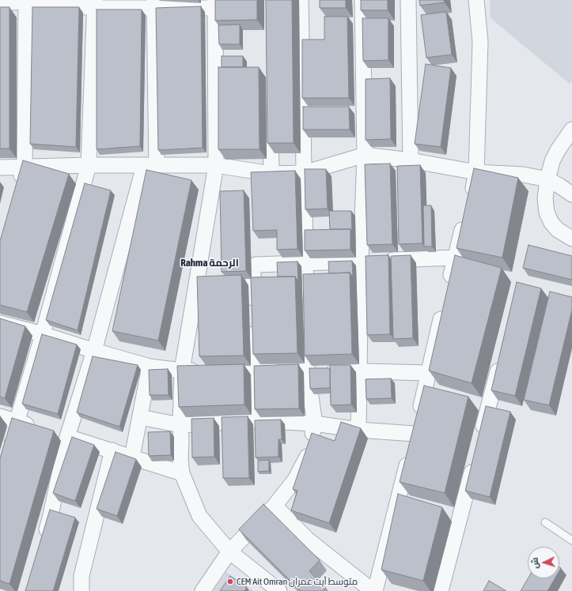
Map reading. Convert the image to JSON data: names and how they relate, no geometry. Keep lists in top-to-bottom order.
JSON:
{
  "districts": ["Rahma الرحمة"],
  "places": ["CEM Ait Omran متوسط آيت عمران"],
  "north": "left"
}
